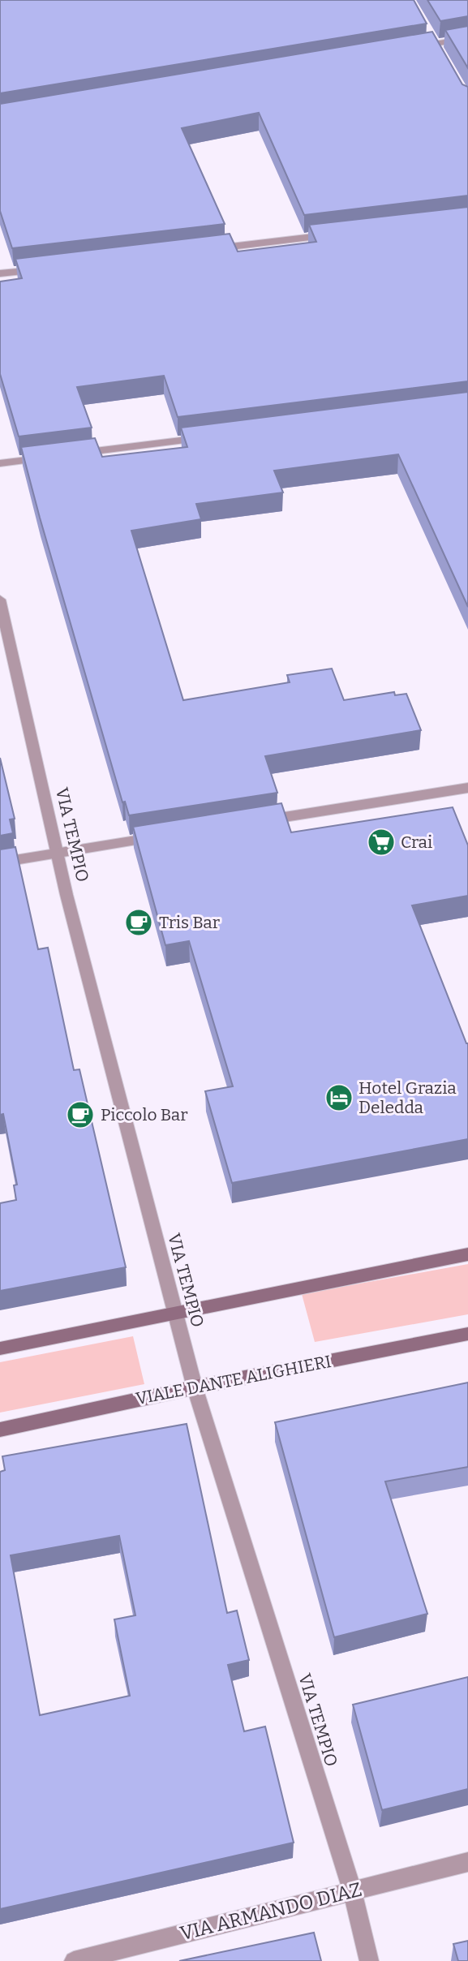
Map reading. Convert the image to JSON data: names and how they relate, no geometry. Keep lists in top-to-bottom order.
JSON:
{
  "streets": {
    "main road": ["VIALE DANTE ALIGHIERI"],
    "street": ["VIA TEMPIO", "VIA ARMANDO DIAZ"]
  },
  "crossings": [
    ["VIA TEMPIO", "VIALE DANTE ALIGHIERI"],
    ["VIA TEMPIO", "VIA ARMANDO DIAZ"]
  ],
  "places": {
    "supermarket": ["Crai"],
    "cafe": ["Tris Bar", "Piccolo Bar"],
    "hotel": ["Hotel Grazia Deledda"]
  }
}
